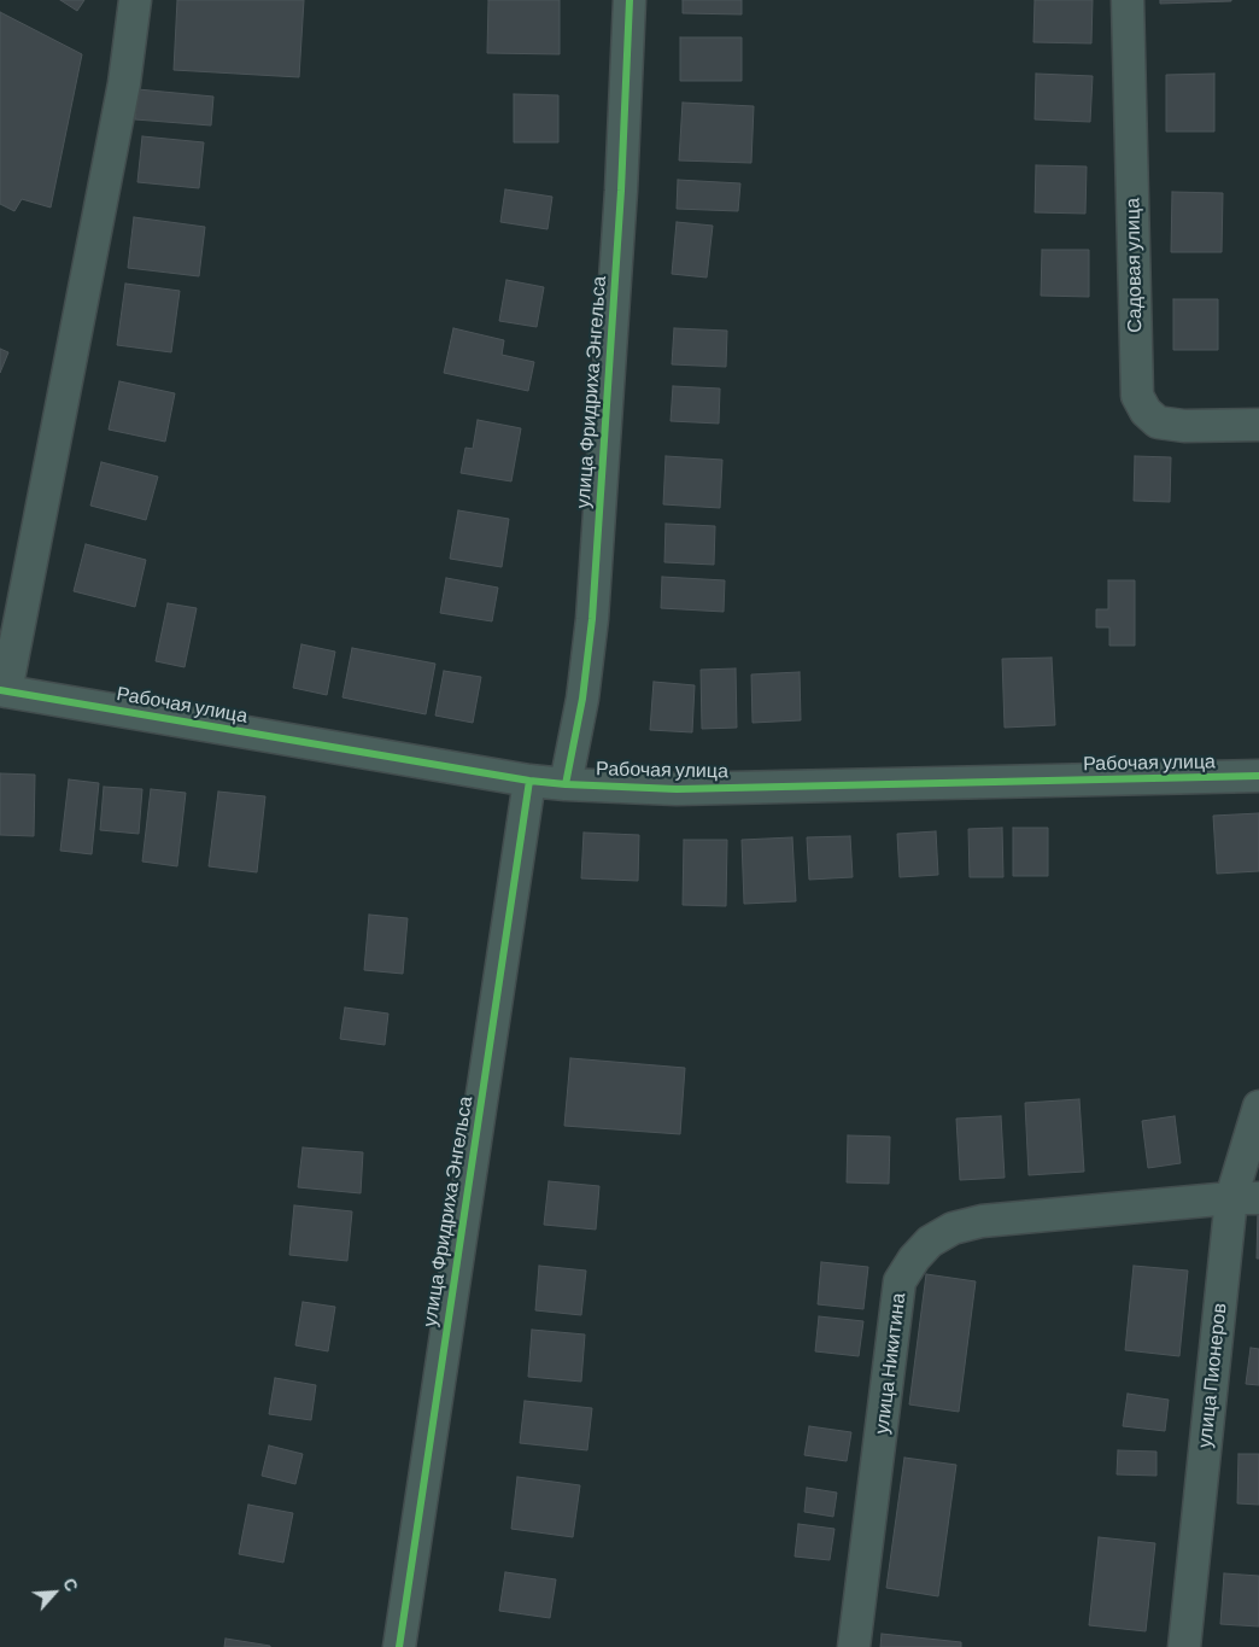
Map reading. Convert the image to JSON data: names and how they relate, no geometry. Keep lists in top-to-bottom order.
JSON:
{
  "streets": {
    "street": [
      "Садовая улица",
      "улица Фридриха Энгельса",
      "Рабочая улица",
      "улица Никитина",
      "улица Пионеров"
    ]
  },
  "crossings": [
    ["улица Фридриха Энгельса", "Рабочая улица"],
    ["улица Никитина", "улица Пионеров"]
  ],
  "north": "top right"
}
